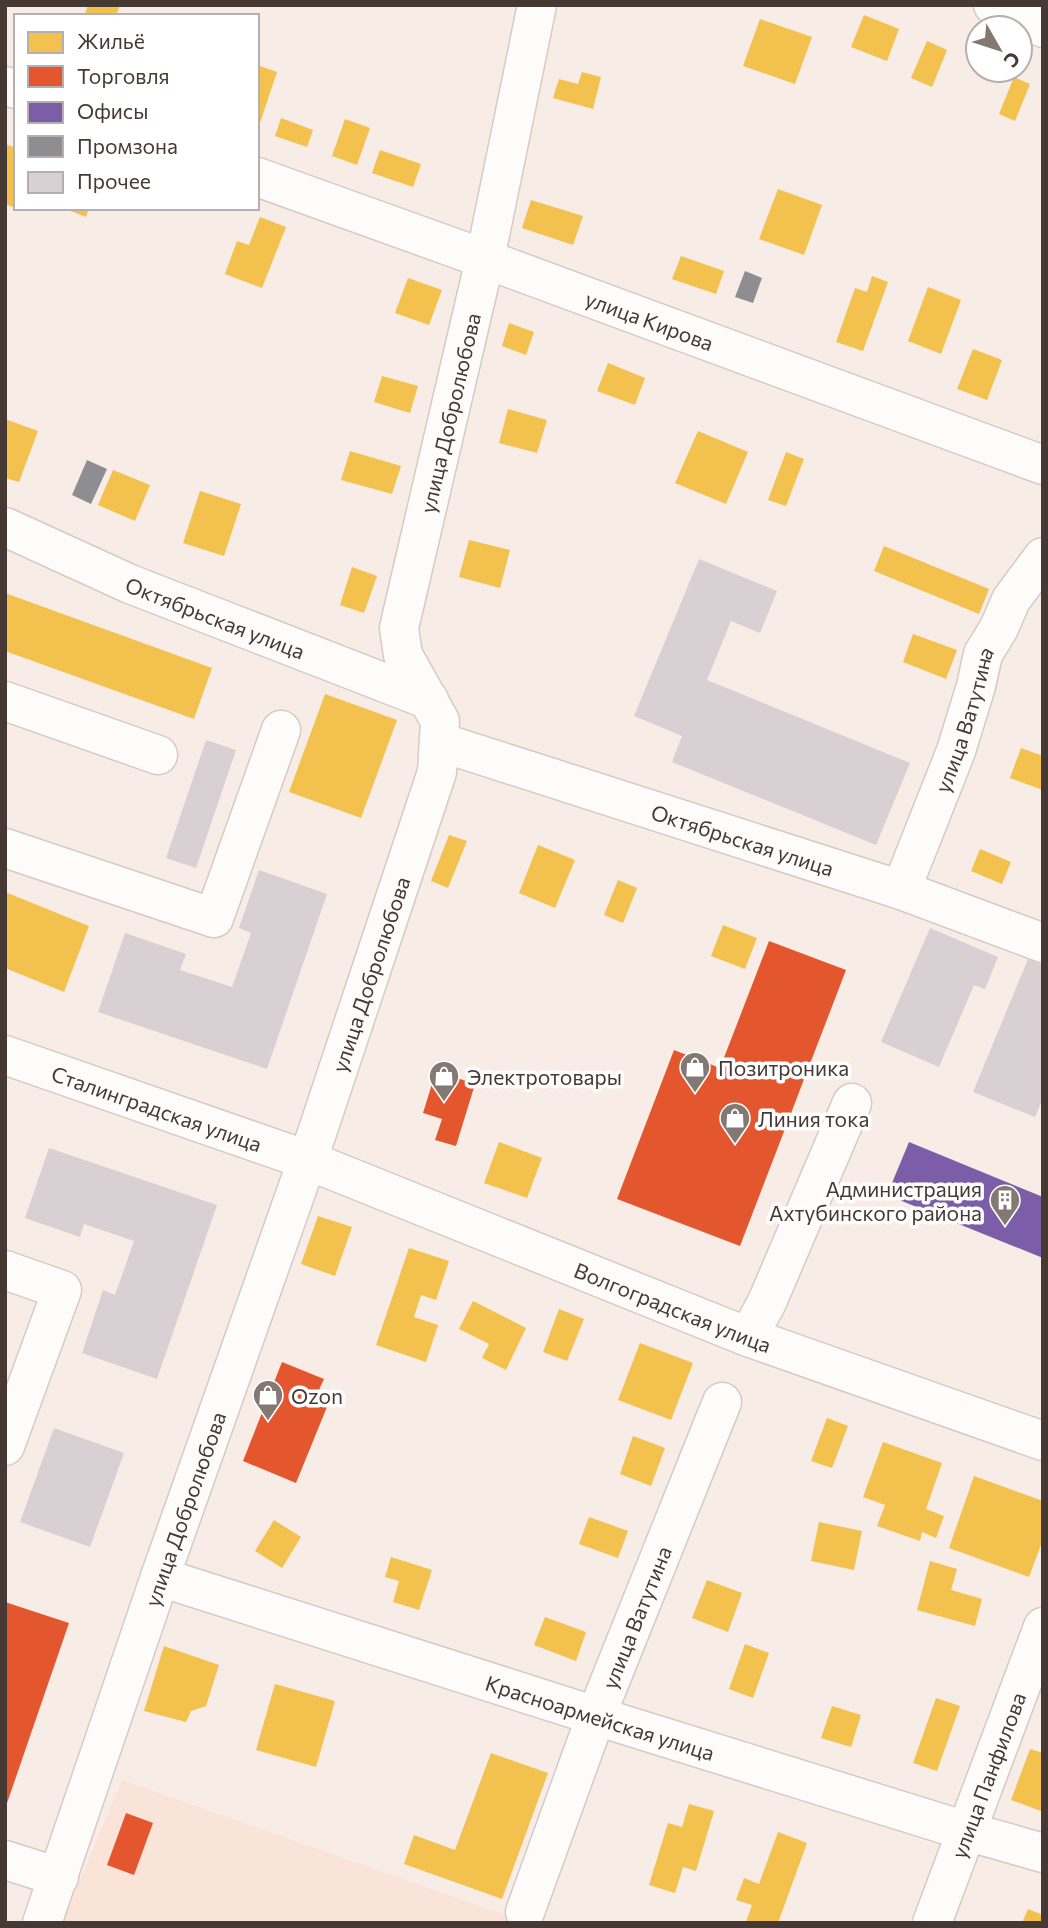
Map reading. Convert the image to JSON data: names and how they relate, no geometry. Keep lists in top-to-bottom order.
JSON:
{
  "streets": {
    "street": [
      "улица Кирова",
      "улица Добролюбова",
      "Октябрьская улица",
      "улица Ватутина",
      "Сталинградская улица",
      "Волгоградская улица",
      "Красноармейская улица",
      "улица Панфилова"
    ]
  },
  "crossings": [
    ["улица Кирова", "улица Добролюбова"],
    ["улица Добролюбова", "Октябрьская улица"],
    ["улица Добролюбова", "Сталинградская улица"],
    ["улица Добролюбова", "Волгоградская улица"],
    ["улица Добролюбова", "Красноармейская улица"],
    ["Октябрьская улица", "улица Ватутина"],
    ["улица Ватутина", "Красноармейская улица"],
    ["Сталинградская улица", "Волгоградская улица"],
    ["Красноармейская улица", "улица Панфилова"]
  ],
  "places": {
    "shop": [
      "Позитроника",
      "Электротовары",
      "Линия тока",
      "Ozon"
    ],
    "building": ["Администрация Ахтубинского района"]
  },
  "legend": [
    "Жильё",
    "Торговля",
    "Офисы",
    "Промзона",
    "Прочее"
  ],
  "north": "bottom right"
}
